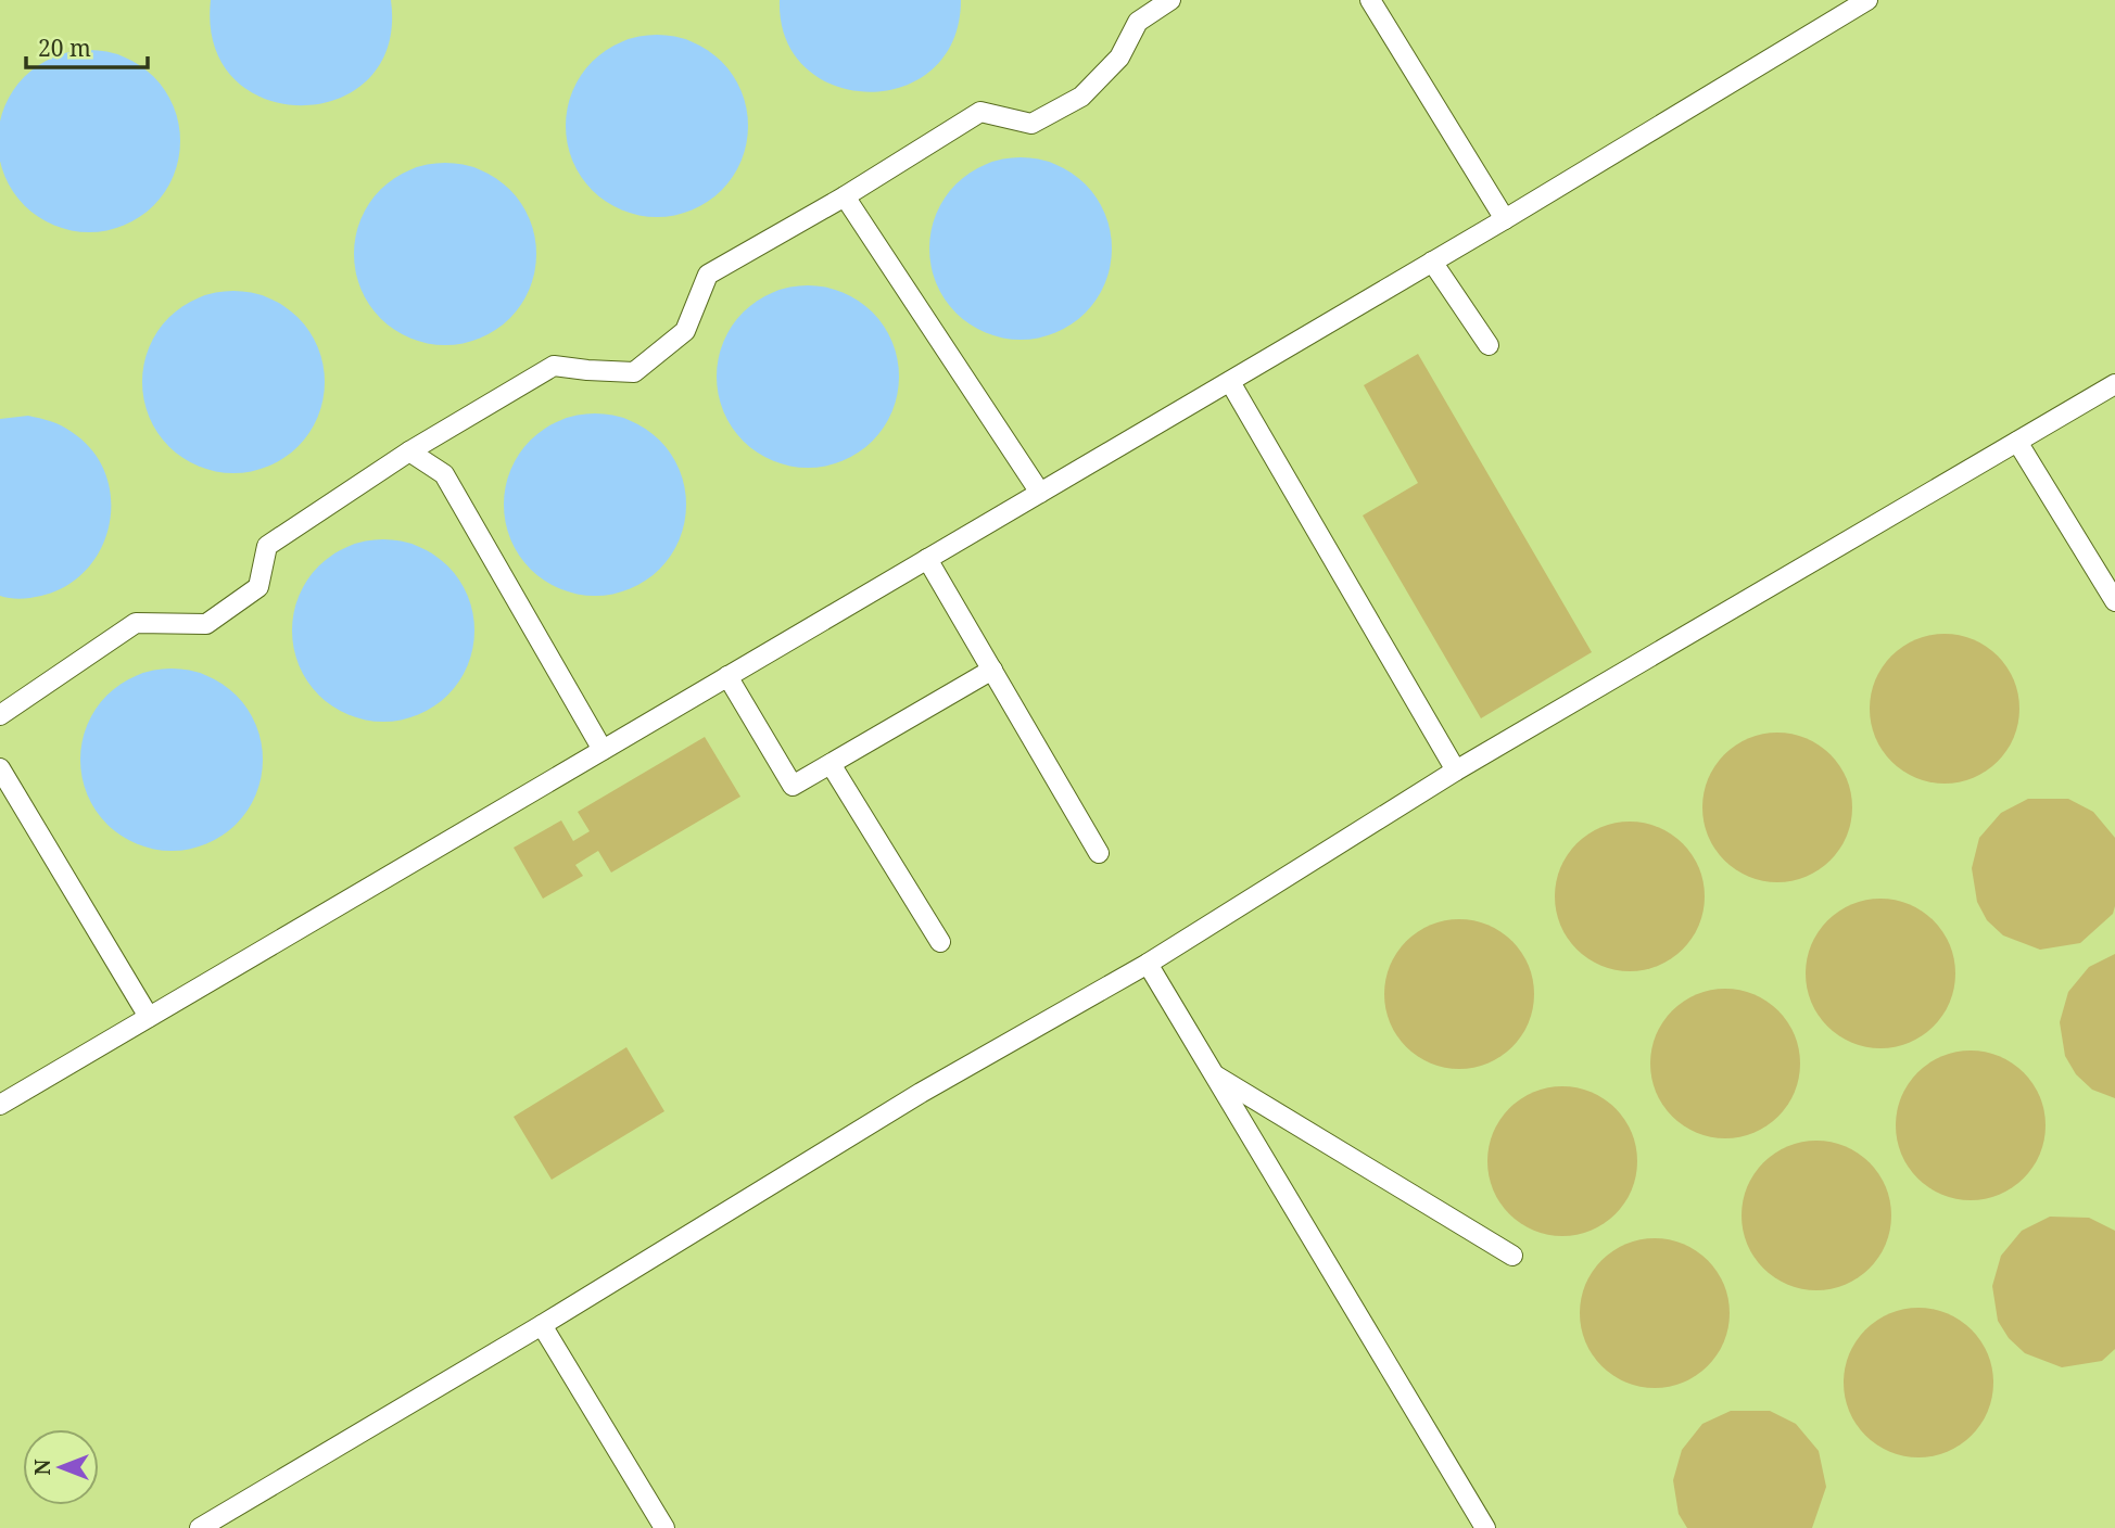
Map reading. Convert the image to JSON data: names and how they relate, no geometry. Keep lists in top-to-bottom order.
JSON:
{
  "scale_bar": "20 m",
  "north": "left"
}
